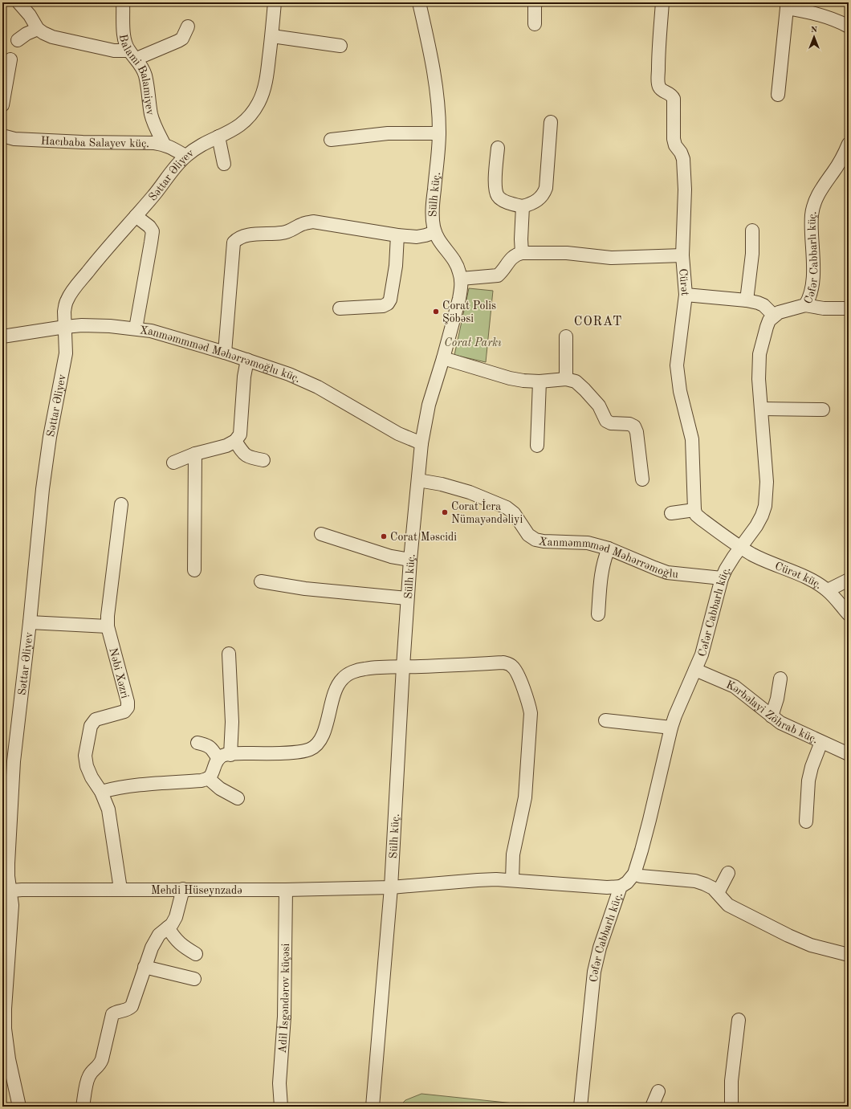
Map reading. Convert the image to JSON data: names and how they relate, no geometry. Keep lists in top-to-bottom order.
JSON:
{
  "streets": {
    "street": [
      "Balami Balamiyev",
      "Hacıbaba Salayev küç.",
      "Səttar Əliyev",
      "Sülh küç.",
      "Cəfər Cabbarlı küç.",
      "Cürət",
      "Xanməmmməd Məhərrəmoğlu küç.",
      "Xanməmmməd Məhərrəmoğlu",
      "Cürət küç.",
      "Nəbi Xəzri",
      "Kərbəlayi Zöhrab küç.",
      "Mehdi Hüseynzadə",
      "Adil İsgəndərov küçəsi"
    ]
  },
  "crossings": [
    ["Balami Balamiyev", "Hacıbaba Salayev küç."],
    ["Hacıbaba Salayev küç.", "Səttar Əliyev"],
    ["Səttar Əliyev", "Xanməmmməd Məhərrəmoğlu küç."],
    ["Səttar Əliyev", "Mehdi Hüseynzadə"],
    ["Sülh küç.", "Xanməmmməd Məhərrəmoğlu küç."],
    ["Sülh küç.", "Xanməmmməd Məhərrəmoğlu"],
    ["Sülh küç.", "Mehdi Hüseynzadə"],
    ["Cəfər Cabbarlı küç.", "Xanməmmməd Məhərrəmoğlu"],
    ["Cəfər Cabbarlı küç.", "Cürət küç."],
    ["Cəfər Cabbarlı küç.", "Kərbəlayi Zöhrab küç."],
    ["Cəfər Cabbarlı küç.", "Mehdi Hüseynzadə"],
    ["Nəbi Xəzri", "Mehdi Hüseynzadə"],
    ["Mehdi Hüseynzadə", "Adil İsgəndərov küçəsi"]
  ],
  "districts": ["CORAT"],
  "parks": ["Corat Parkı"],
  "places": ["Corat Polis Şöbəsi", "Corat İcra Nümayəndəliyi", "Corat Məscidi"],
  "north": "top"
}
